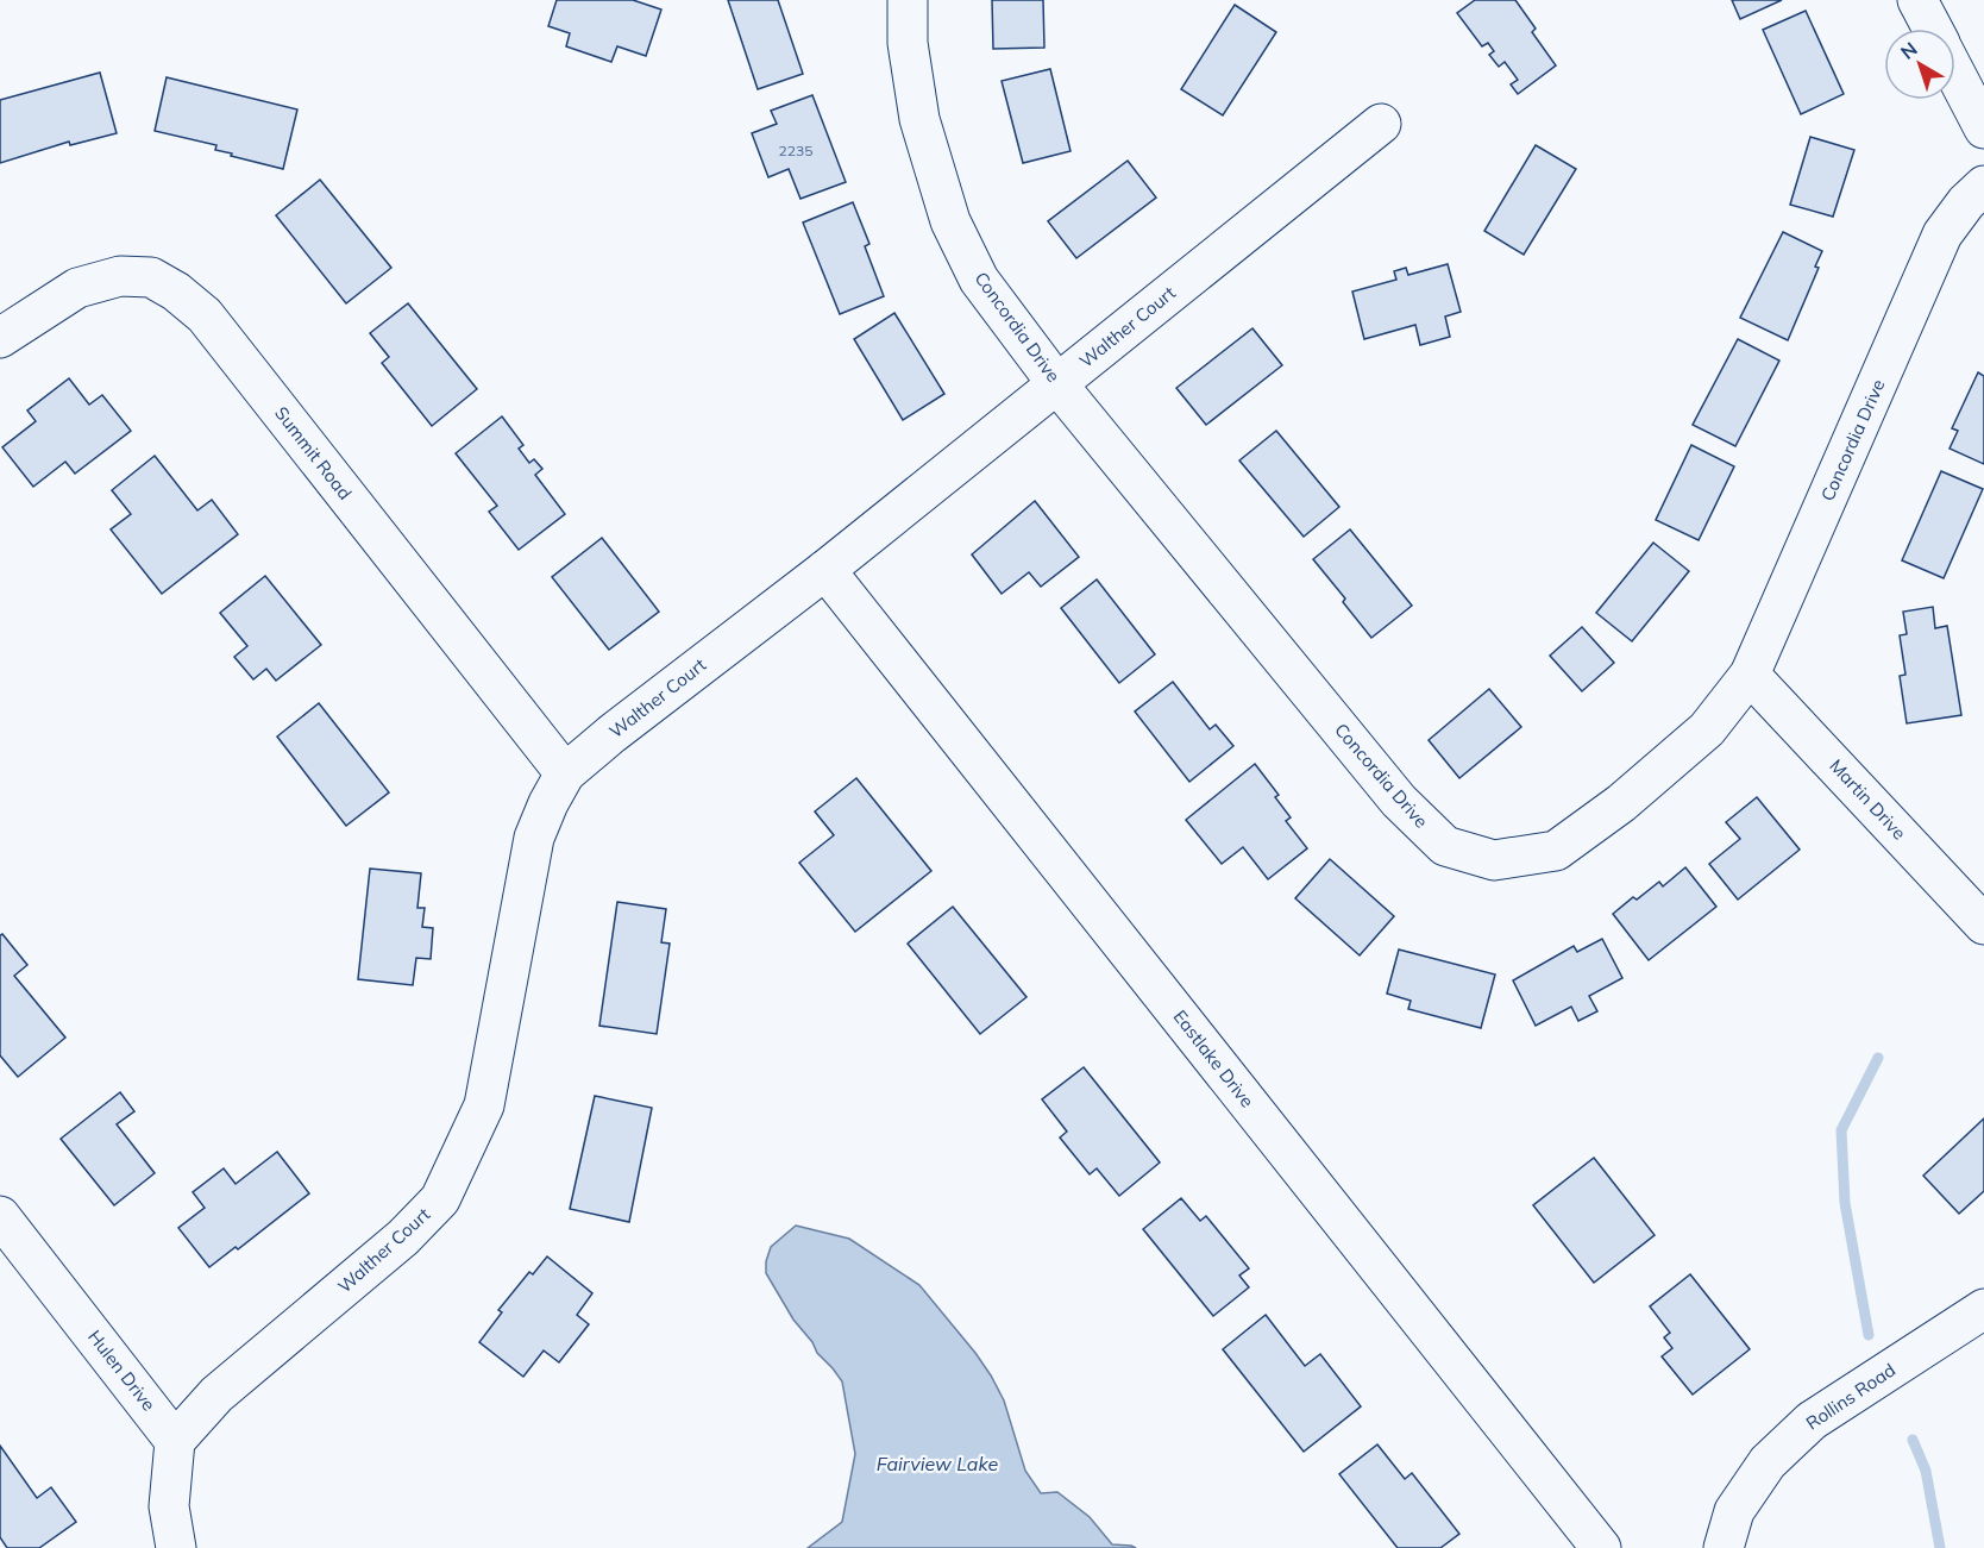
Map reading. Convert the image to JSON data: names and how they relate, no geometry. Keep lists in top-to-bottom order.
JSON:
{
  "streets": {
    "street": [
      "Concordia Drive",
      "Walther Court",
      "Summit Road",
      "Martin Drive",
      "Eastlake Drive",
      "Hulen Drive",
      "Rollins Road"
    ]
  },
  "crossings": [
    ["Concordia Drive", "Walther Court"],
    ["Concordia Drive", "Martin Drive"],
    ["Walther Court", "Summit Road"],
    ["Walther Court", "Eastlake Drive"],
    ["Walther Court", "Hulen Drive"]
  ],
  "water": ["Fairview Lake"],
  "house_numbers": ["2235"],
  "north": "top left"
}
